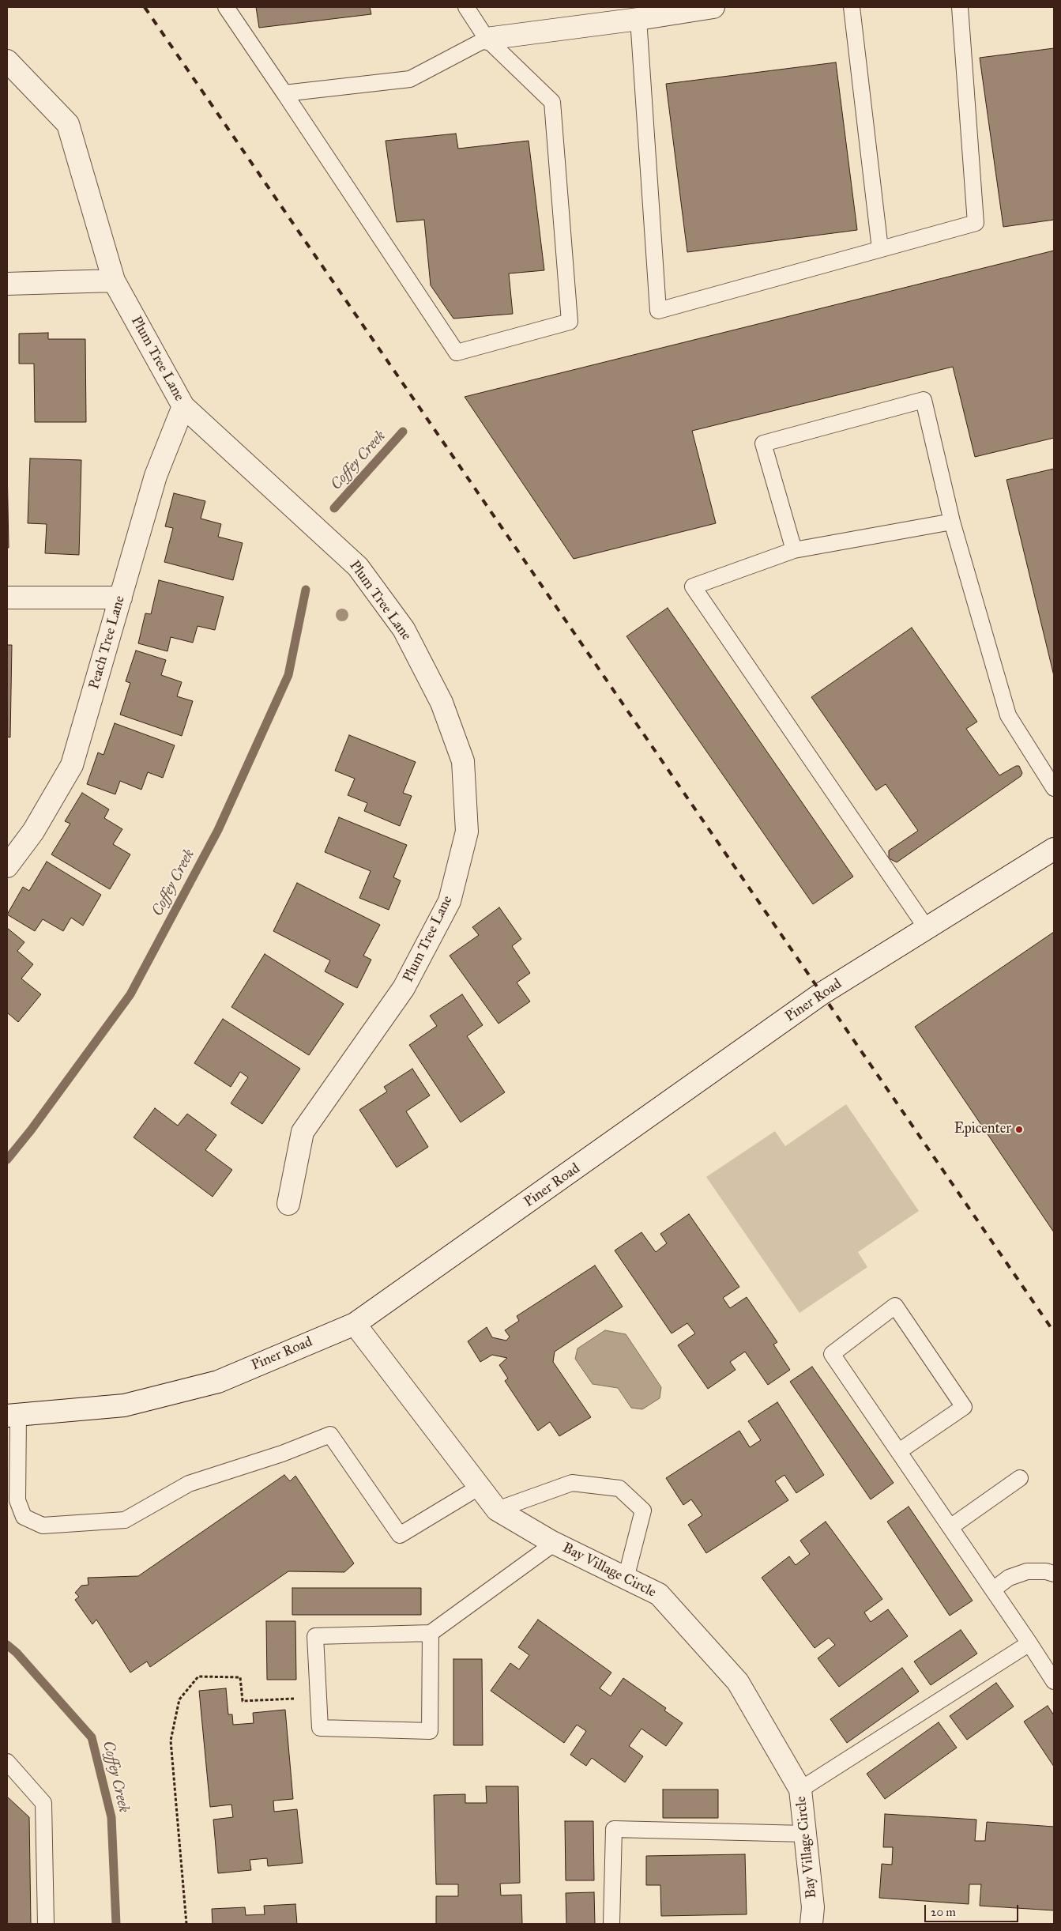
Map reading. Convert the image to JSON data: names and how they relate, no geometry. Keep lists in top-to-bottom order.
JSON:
{
  "streets": {
    "street": [
      "Plum Tree Lane",
      "Peach Tree Lane",
      "Piner Road",
      "Bay Village Circle"
    ]
  },
  "crossings": [
    ["Plum Tree Lane", "Peach Tree Lane"],
    ["Piner Road", "Bay Village Circle"]
  ],
  "water": ["Coffey Creek"],
  "places": ["Epicenter"],
  "scale_bar": "20 m"
}
